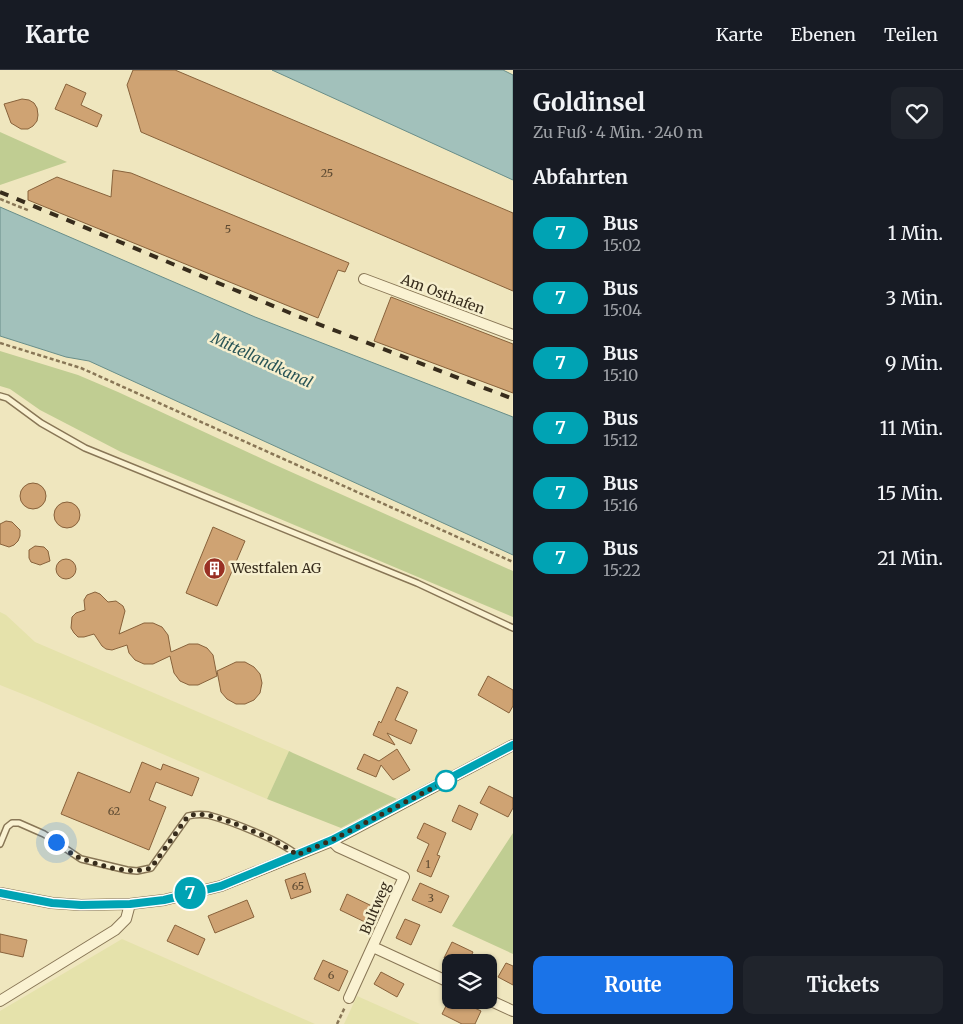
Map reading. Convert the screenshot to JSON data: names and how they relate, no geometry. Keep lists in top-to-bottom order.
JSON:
{
  "streets": {
    "street": ["Am Osthafen", "Bultweg"]
  },
  "water": ["Mittellandkanal"],
  "places": {
    "building": ["Westfalen AG"]
  },
  "lines": ["bus line 7"],
  "house_numbers": [
    "25",
    "5",
    "62",
    "1",
    "65",
    "3",
    "6"
  ],
  "page": {
    "header": "Karte",
    "nav": ["Karte", "Ebenen", "Teilen"],
    "on_map": "7",
    "heading": [
      ["Goldinsel", "Zu Fuß · 4 Min. · 240 m"],
      "Abfahrten"
    ],
    "list": [
      {
        "mark": "7",
        "name": "Bus",
        "note": "15:02",
        "value": "1 Min."
      },
      {
        "mark": "7",
        "name": "Bus",
        "note": "15:04",
        "value": "3 Min."
      },
      {
        "mark": "7",
        "name": "Bus",
        "note": "15:10",
        "value": "9 Min."
      },
      {
        "mark": "7",
        "name": "Bus",
        "note": "15:12",
        "value": "11 Min."
      },
      {
        "mark": "7",
        "name": "Bus",
        "note": "15:16",
        "value": "15 Min."
      },
      {
        "mark": "7",
        "name": "Bus",
        "note": "15:22",
        "value": "21 Min."
      }
    ],
    "buttons": ["Route", "Tickets"]
  }
}
